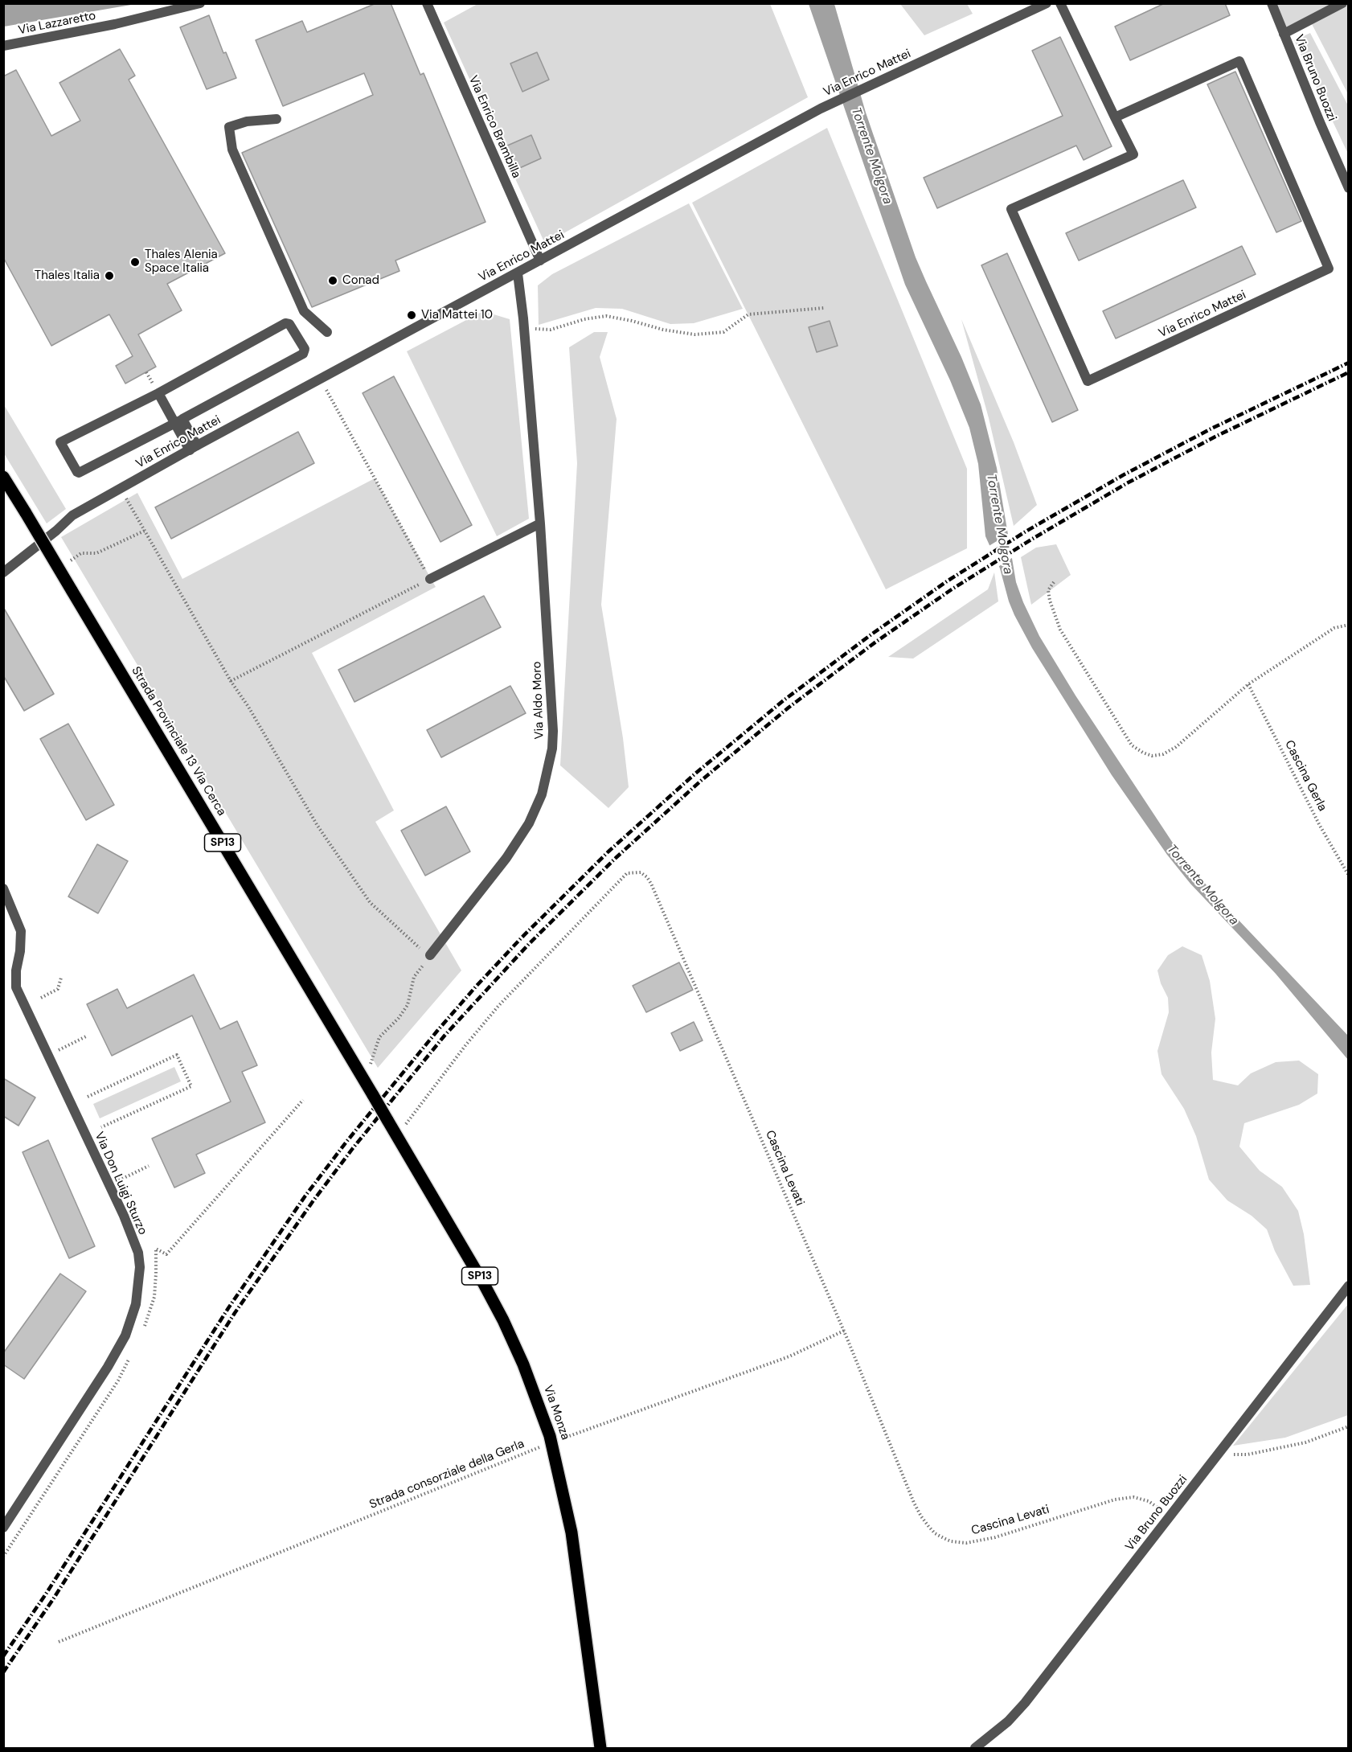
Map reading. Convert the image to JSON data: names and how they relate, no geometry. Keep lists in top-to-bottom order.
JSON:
{
  "streets": {
    "main road": ["Strada Provinciale 13 Via Cerca", "SP13", "Via Monza"],
    "street": [
      "Via Lazzaretto",
      "Via Enrico Mattei",
      "Via Bruno Buozzi",
      "Via Enrico Brambilla",
      "Via Aldo Moro",
      "Via Don Luigi Sturzo"
    ],
    "path": ["Cascina Gerla", "Cascina Levati", "Strada consorziale della Gerla"]
  },
  "crossings": [
    ["Via Enrico Mattei", "Via Enrico Brambilla"],
    ["Via Enrico Mattei", "Via Aldo Moro"],
    ["Via Bruno Buozzi", "Cascina Levati"],
    ["Strada Provinciale 13 Via Cerca", "Via Monza"],
    ["Cascina Levati", "Strada consorziale della Gerla"],
    ["Via Monza", "Strada consorziale della Gerla"]
  ],
  "water": ["Torrente Molgora"],
  "places": [
    "Thales Alenia Space Italia",
    "Thales Italia",
    "Conad",
    "Via Mattei 10"
  ]
}
